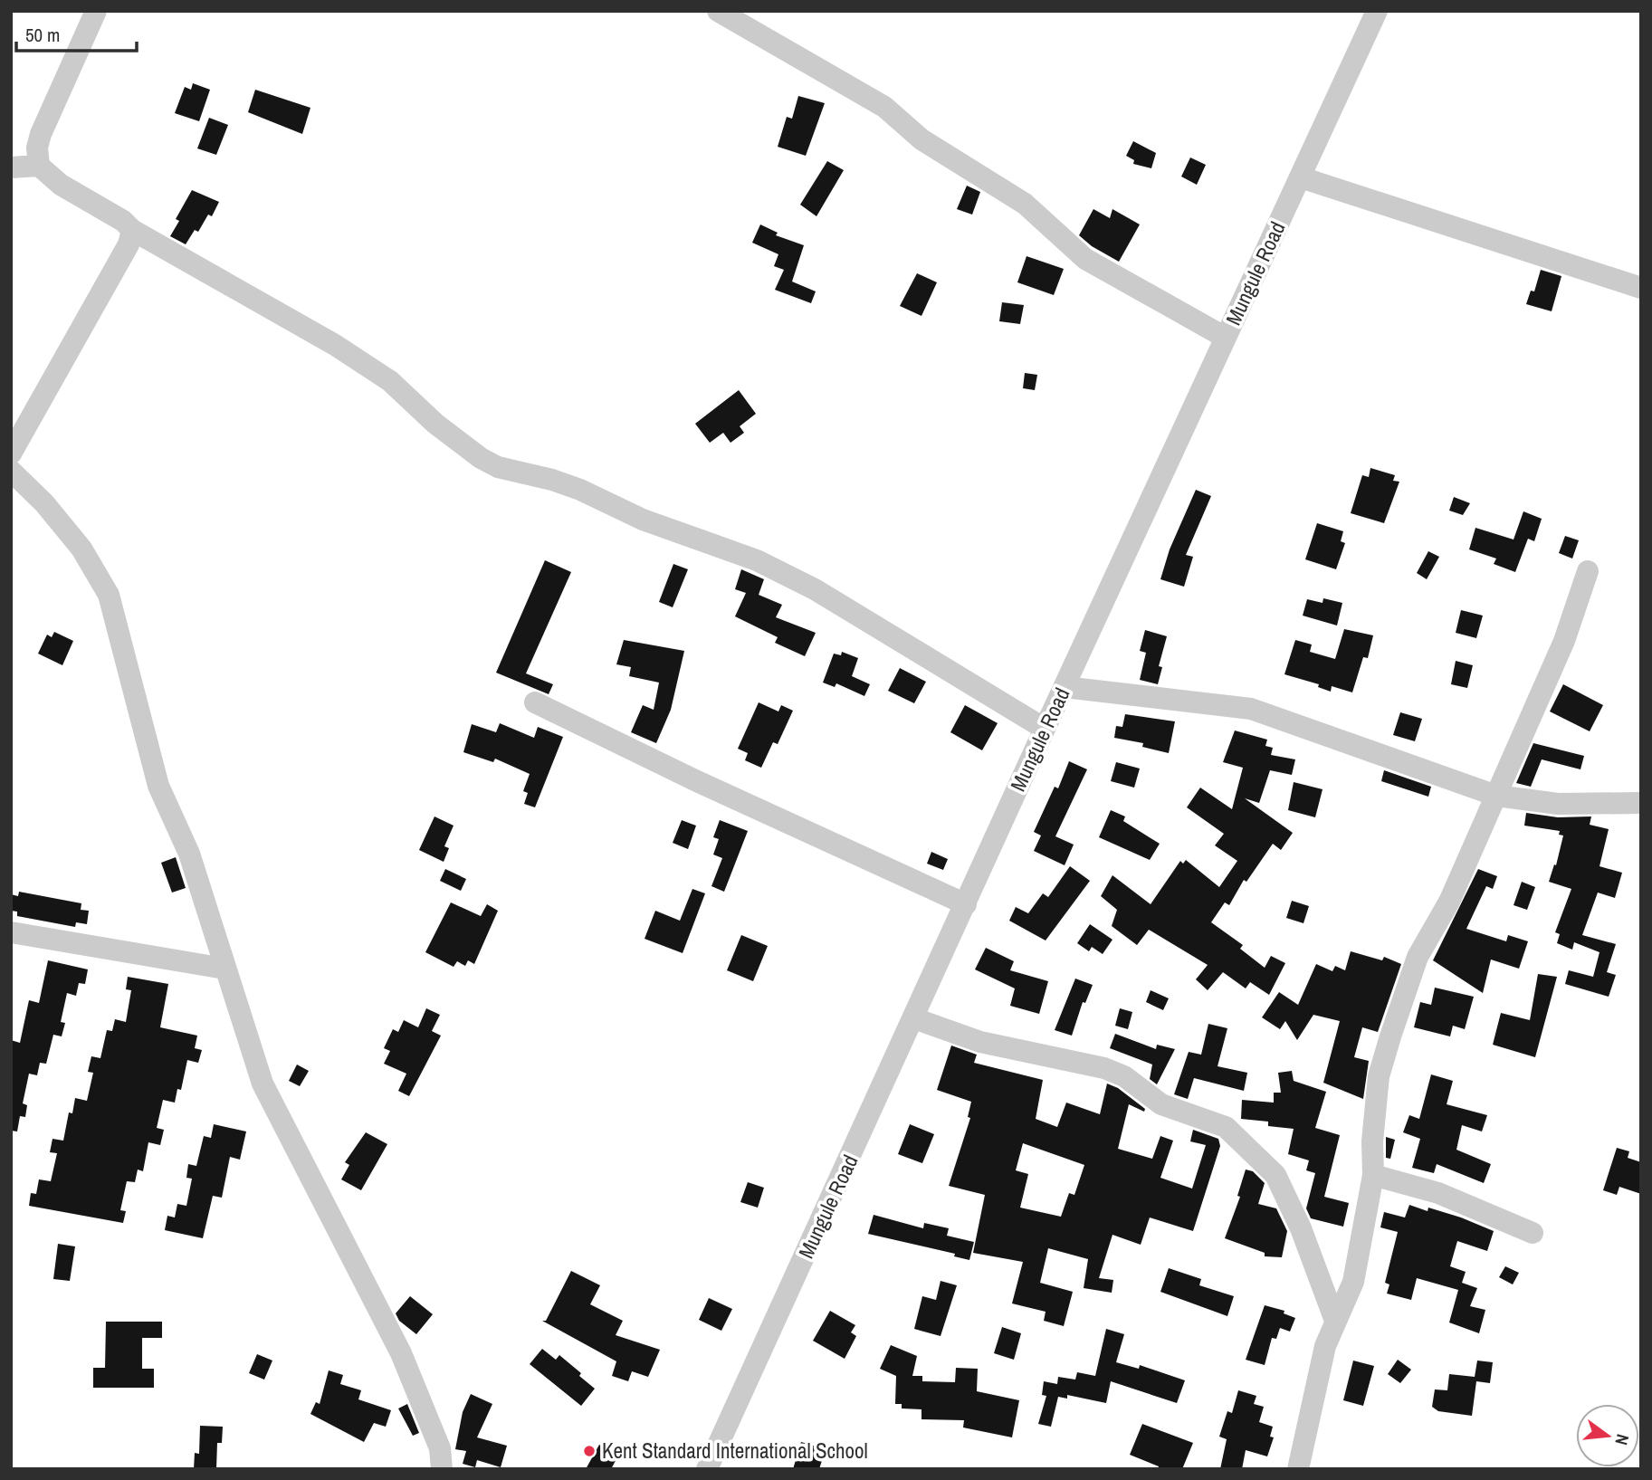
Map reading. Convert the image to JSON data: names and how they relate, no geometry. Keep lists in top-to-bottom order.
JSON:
{
  "streets": {
    "street": ["Mungule Road"]
  },
  "places": ["Kent Standard International School"],
  "scale_bar": "50 m",
  "north": "right"
}
